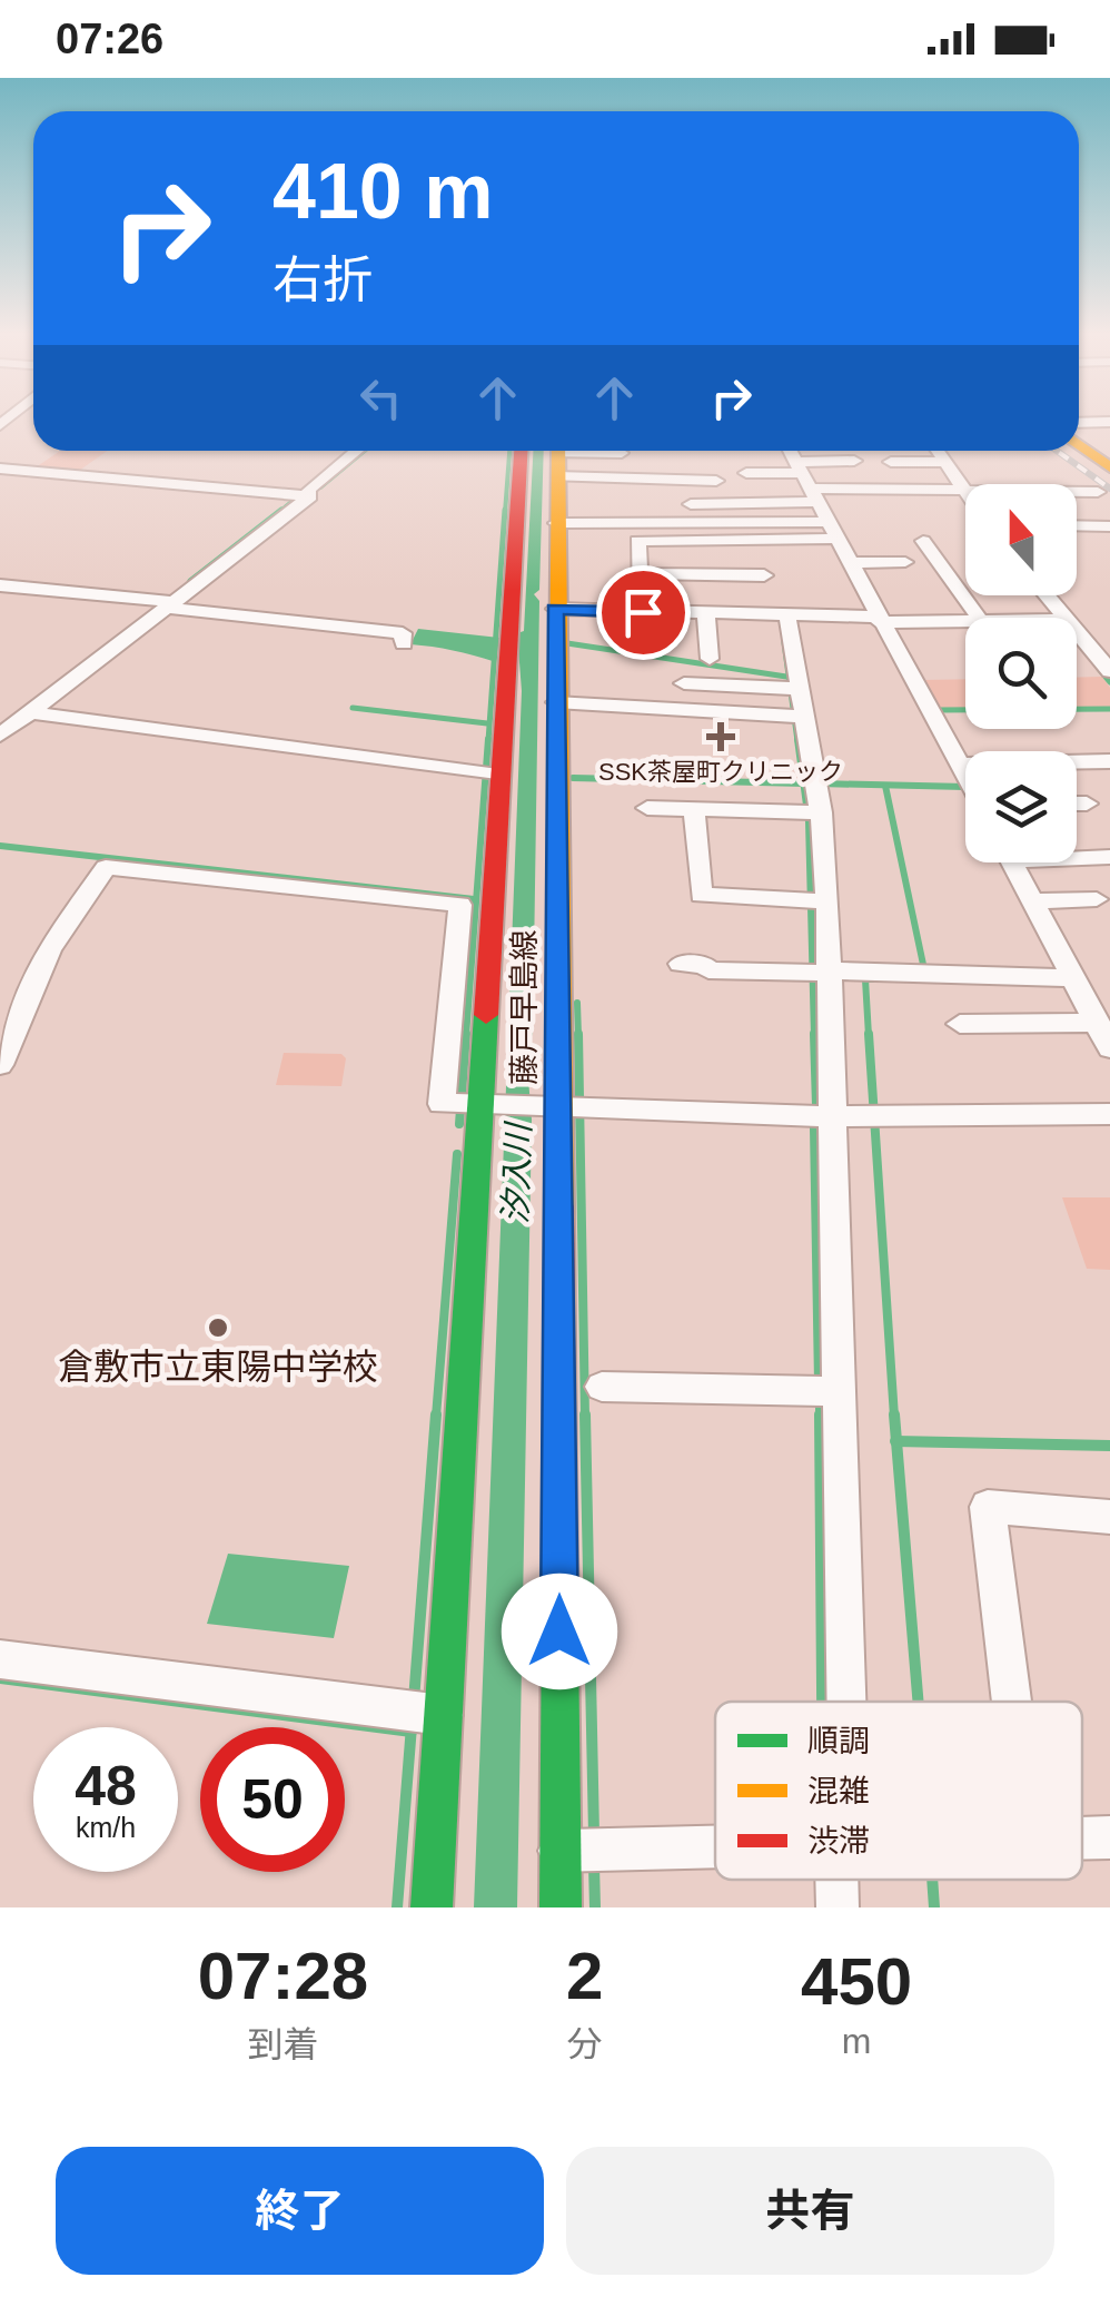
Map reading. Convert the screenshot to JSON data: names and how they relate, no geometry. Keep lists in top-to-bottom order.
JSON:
{
  "streets": {
    "street": ["藤戸早島線"]
  },
  "water": ["汐入川"],
  "places": {
    "health": ["SSK茶屋町クリニック"],
    "other": ["倉敷市立東陽中学校"]
  },
  "legend": ["順調", "混雑", "渋滞"],
  "north": "top",
  "page": {
    "status": "07:26",
    "turn": ["410 m", "右折"],
    "speed": "48 km/h",
    "limit": "50",
    "eta": [
      "07:28",
      "到着",
      "2",
      "分",
      "450",
      "m"
    ],
    "buttons": ["終了", "共有"]
  }
}
